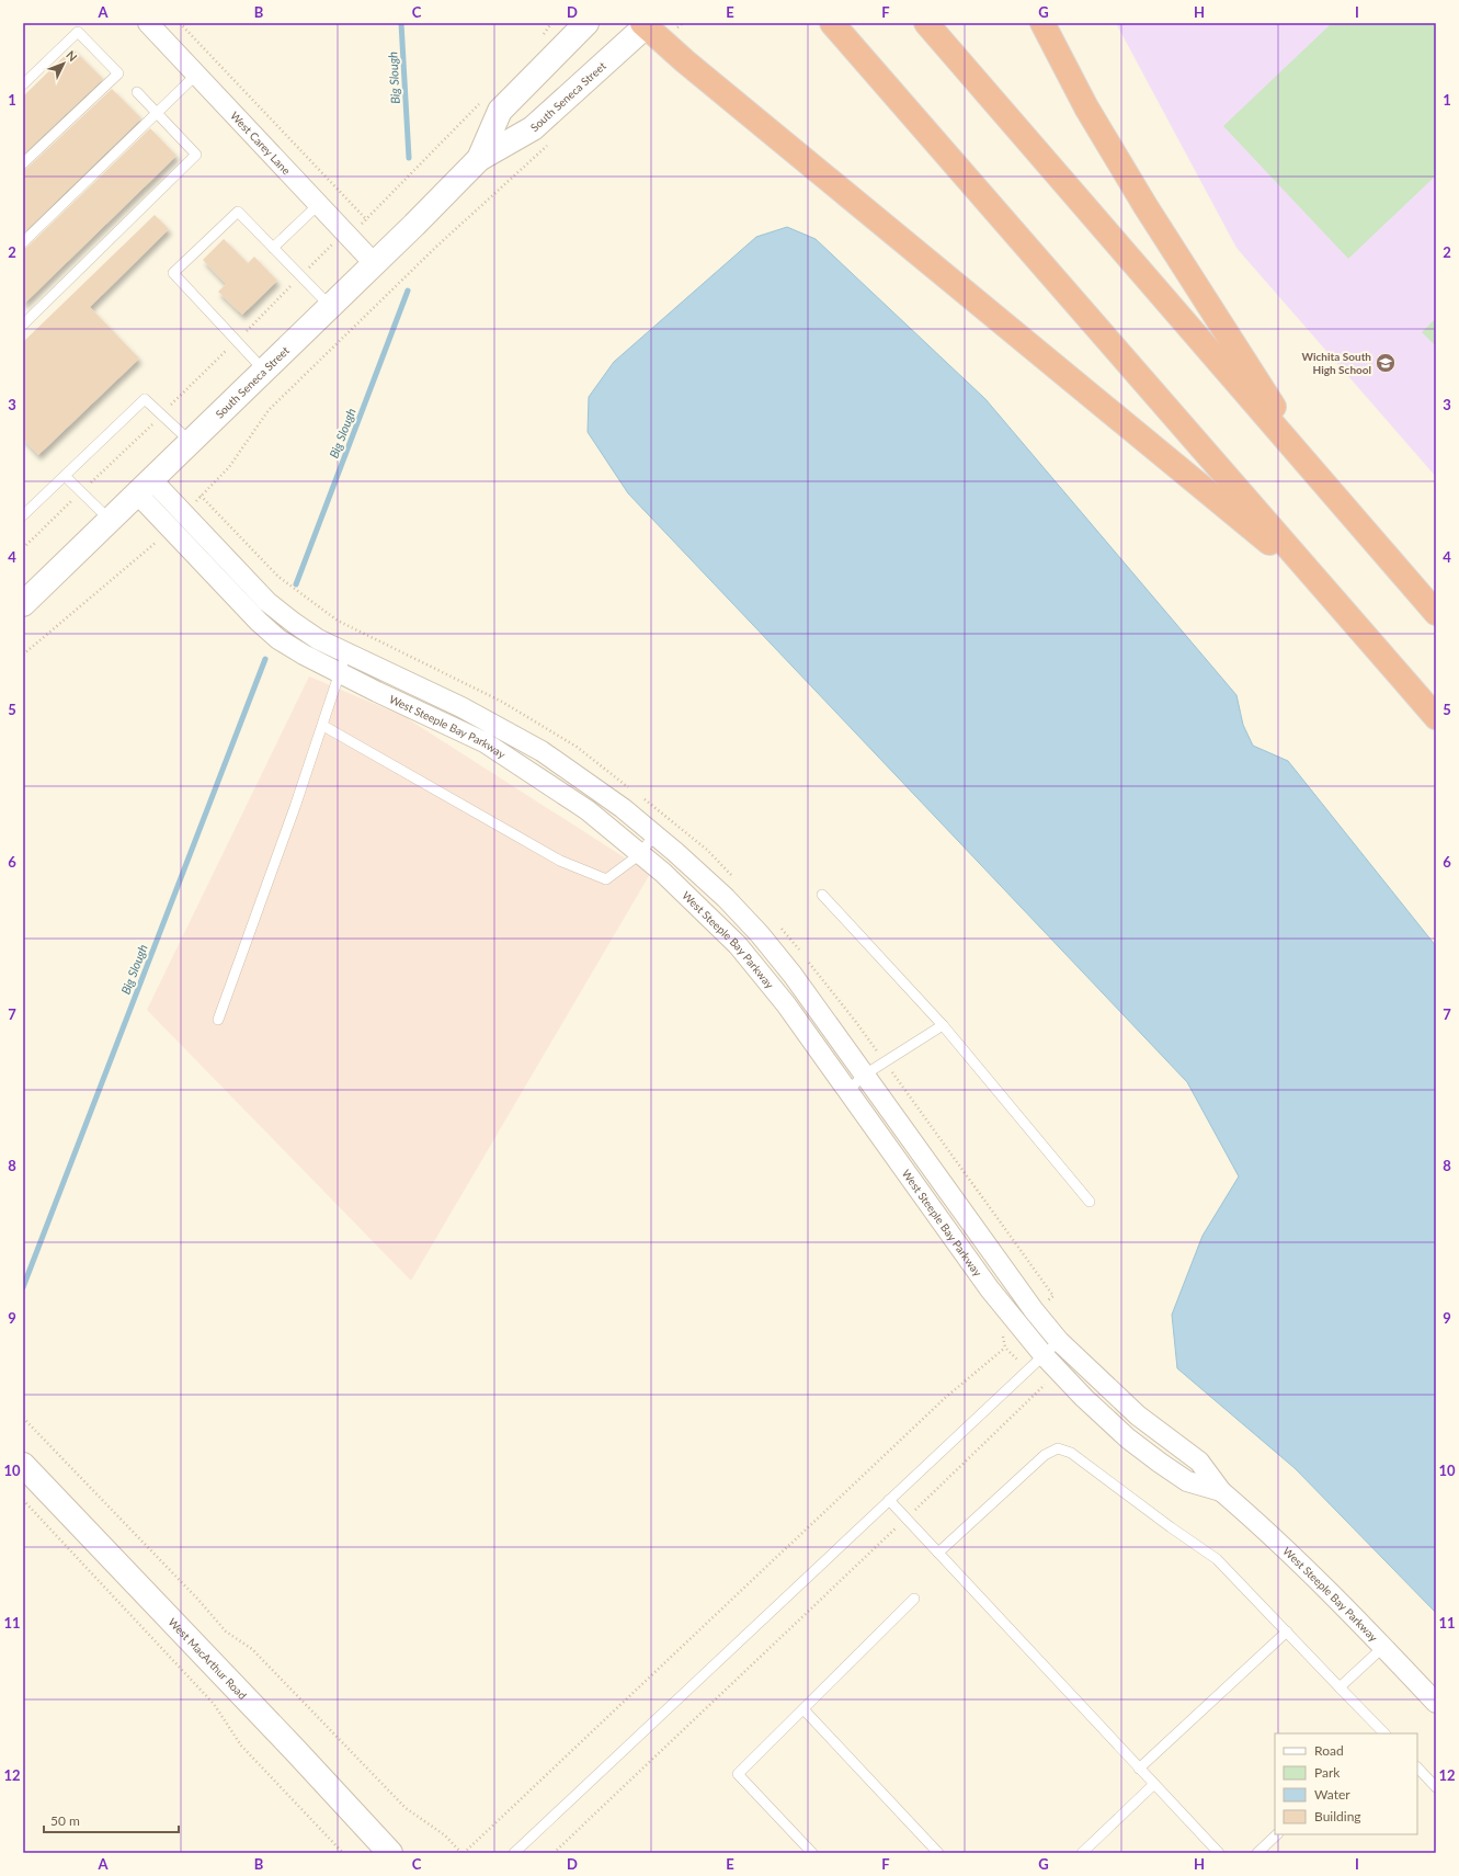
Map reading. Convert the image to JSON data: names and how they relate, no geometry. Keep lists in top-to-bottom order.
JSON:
{
  "streets": {
    "street": [
      "South Seneca Street",
      "West Carey Lane",
      "West Steeple Bay Parkway",
      "West MacArthur Road"
    ]
  },
  "crossings": [
    ["South Seneca Street", "West Carey Lane"],
    ["South Seneca Street", "West Steeple Bay Parkway"]
  ],
  "water": ["Big Slough"],
  "places": {
    "school or university": ["Wichita South High School"]
  },
  "legend": [
    "Road",
    "Park",
    "Water",
    "Building"
  ],
  "scale_bar": "50 m",
  "north": "top right",
  "grid": {
    "columns": [
      "A",
      "B",
      "C",
      "D",
      "E",
      "F",
      "G",
      "H",
      "I"
    ],
    "rows": [
      "1",
      "2",
      "3",
      "4",
      "5",
      "6",
      "7",
      "8",
      "9",
      "10",
      "11",
      "12"
    ]
  }
}
